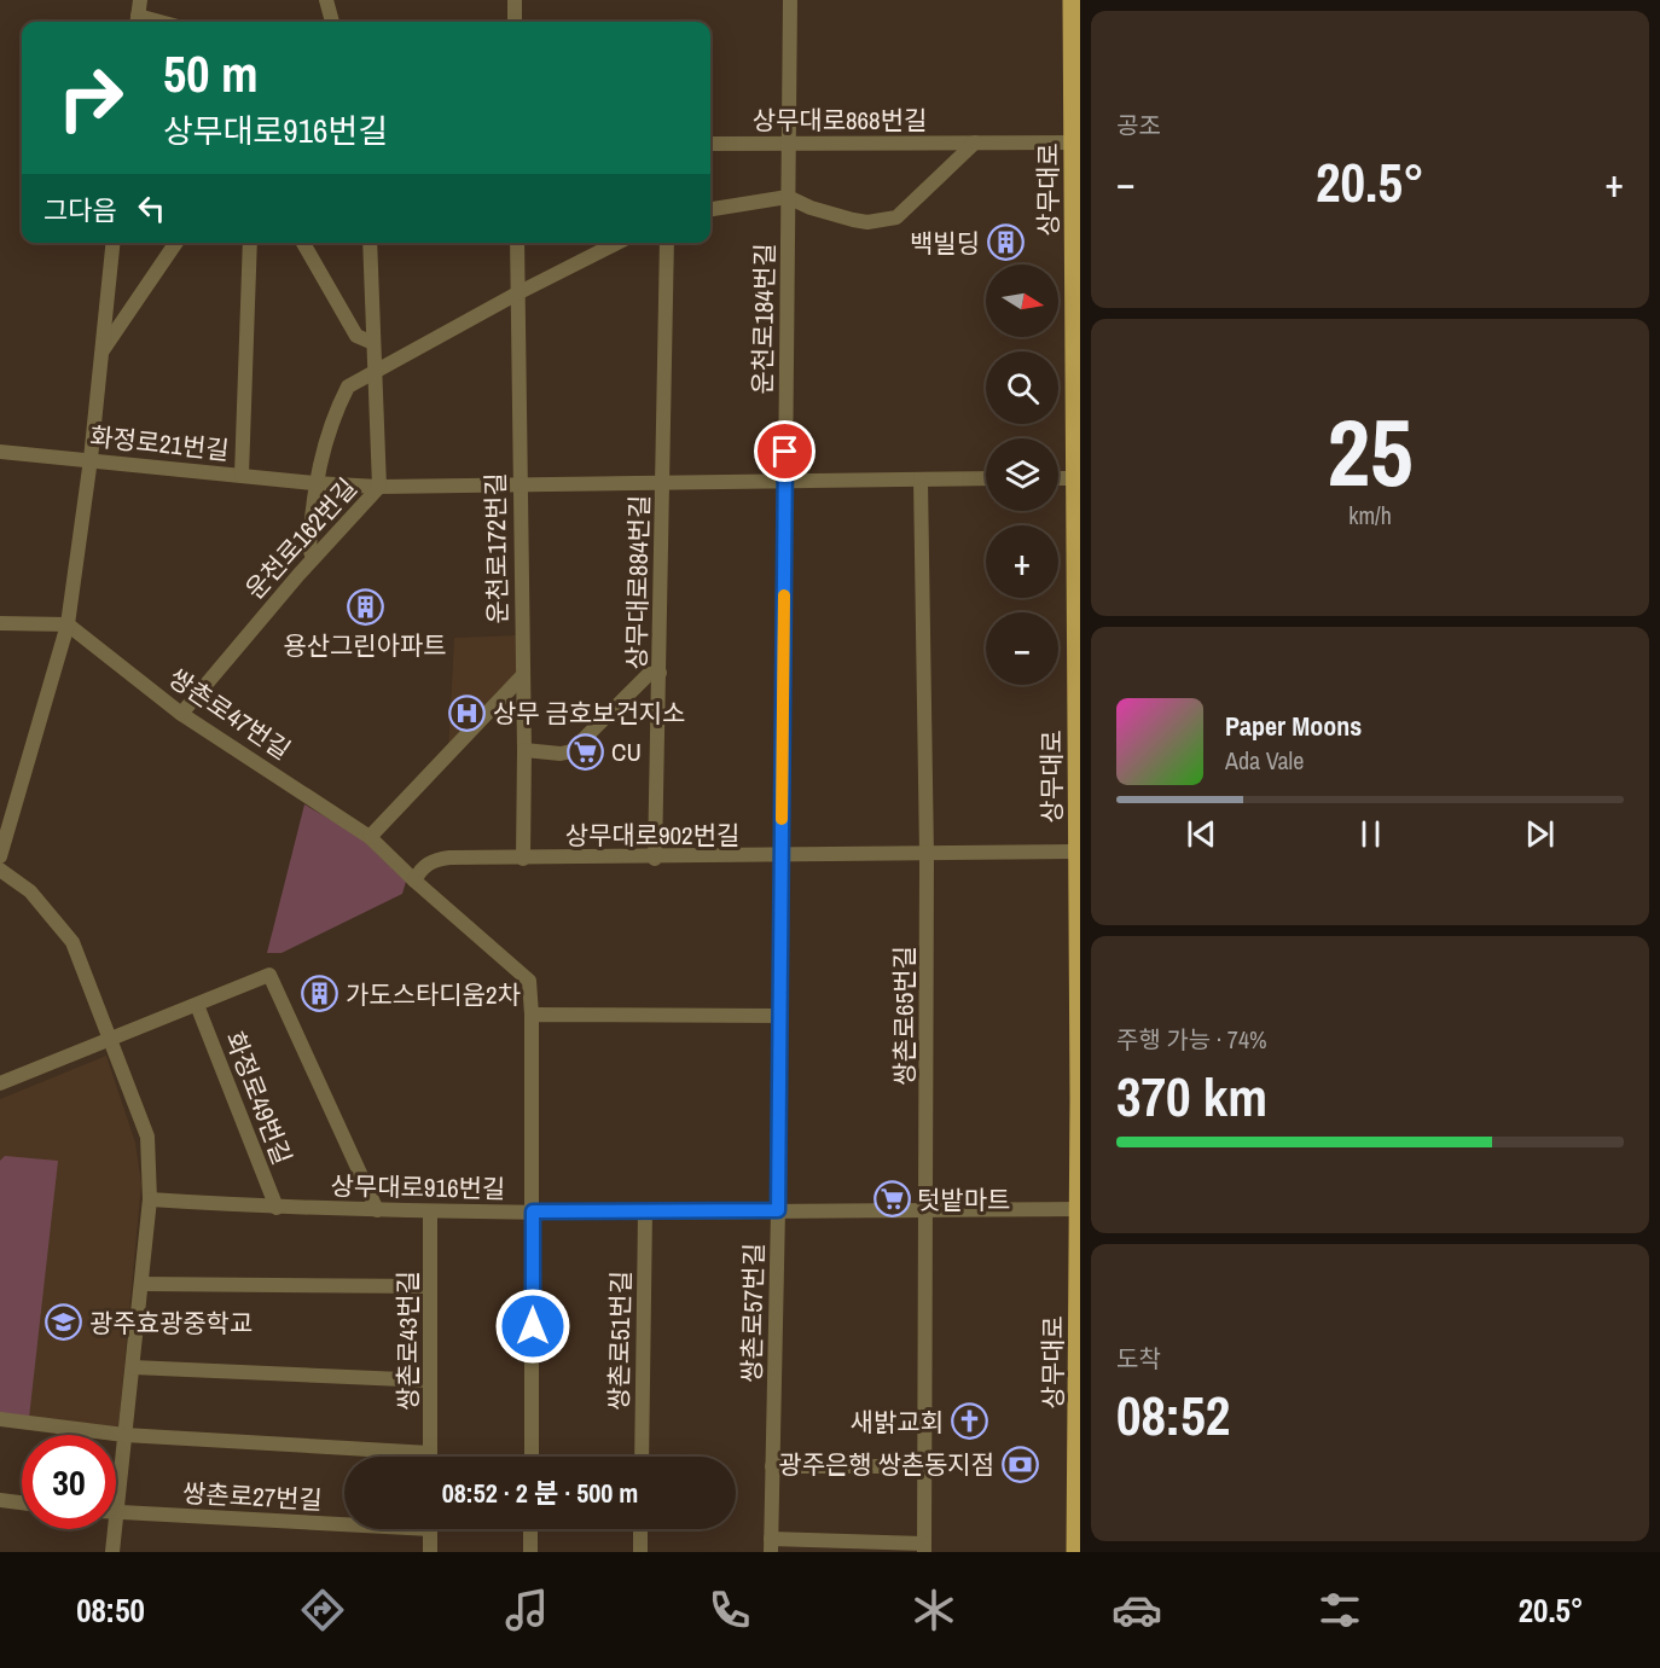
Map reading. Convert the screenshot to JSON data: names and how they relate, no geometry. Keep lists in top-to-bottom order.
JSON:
{
  "streets": {
    "main road": ["상무대로"],
    "street": [
      "상무대로868번길",
      "운천로184번길",
      "화정로21번길",
      "운천로162번길",
      "운천로172번길",
      "상무대로884번길",
      "쌍촌로47번길",
      "상무대로902번길",
      "쌍촌로65번길",
      "화정로49번길",
      "상무대로916번길",
      "쌍촌로57번길",
      "쌍촌로43번길",
      "쌍촌로51번길",
      "쌍촌로27번길"
    ]
  },
  "crossings": [
    ["상무대로868번길", "상무대로"],
    ["상무대로868번길", "운천로184번길"],
    ["상무대로", "상무대로902번길"],
    ["상무대로", "상무대로916번길"],
    ["운천로184번길", "상무대로884번길"],
    ["운천로184번길", "상무대로902번길"],
    ["운천로184번길", "쌍촌로57번길"],
    ["화정로21번길", "운천로162번길"],
    ["화정로21번길", "상무대로884번길"],
    ["운천로162번길", "상무대로884번길"],
    ["운천로162번길", "쌍촌로47번길"],
    ["운천로172번길", "상무대로884번길"],
    ["운천로172번길", "상무대로902번길"],
    ["상무대로884번길", "상무대로902번길"],
    ["상무대로884번길", "쌍촌로65번길"],
    ["쌍촌로47번길", "상무대로902번길"],
    ["쌍촌로47번길", "상무대로916번길"],
    ["상무대로902번길", "쌍촌로65번길"],
    ["상무대로902번길", "쌍촌로57번길"],
    ["쌍촌로65번길", "상무대로916번길"],
    ["쌍촌로65번길", "쌍촌로57번길"],
    ["화정로49번길", "상무대로916번길"],
    ["상무대로916번길", "쌍촌로57번길"],
    ["상무대로916번길", "쌍촌로43번길"],
    ["상무대로916번길", "쌍촌로51번길"],
    ["쌍촌로43번길", "쌍촌로27번길"]
  ],
  "places": {
    "building": ["백빌딩", "용산그린아파트", "가도스타디움2차"],
    "hospital": ["상무 금호보건지소"],
    "supermarket": ["CU", "텃밭마트"],
    "school or university": ["광주효광중학교"],
    "church": ["새밝교회"],
    "bank": ["광주은행 쌍촌동지점"]
  },
  "north": "right",
  "page": {
    "tile": [
      "공조",
      ["25", "km/h"],
      ["주행 가능 · 74%", "370 km"],
      ["도착", "08:52"]
    ],
    "turn": ["50 m", "상무대로916번길"],
    "heat": ["−", "20.5°", "+"],
    "then": "그다음",
    "map_buttons": ["+", "−"],
    "song": ["Paper Moons", "Ada Vale"],
    "limit": "30",
    "trip": "08:52 · 2 분 · 500 m",
    "tabs": ["08:50", "20.5°"]
  }
}
